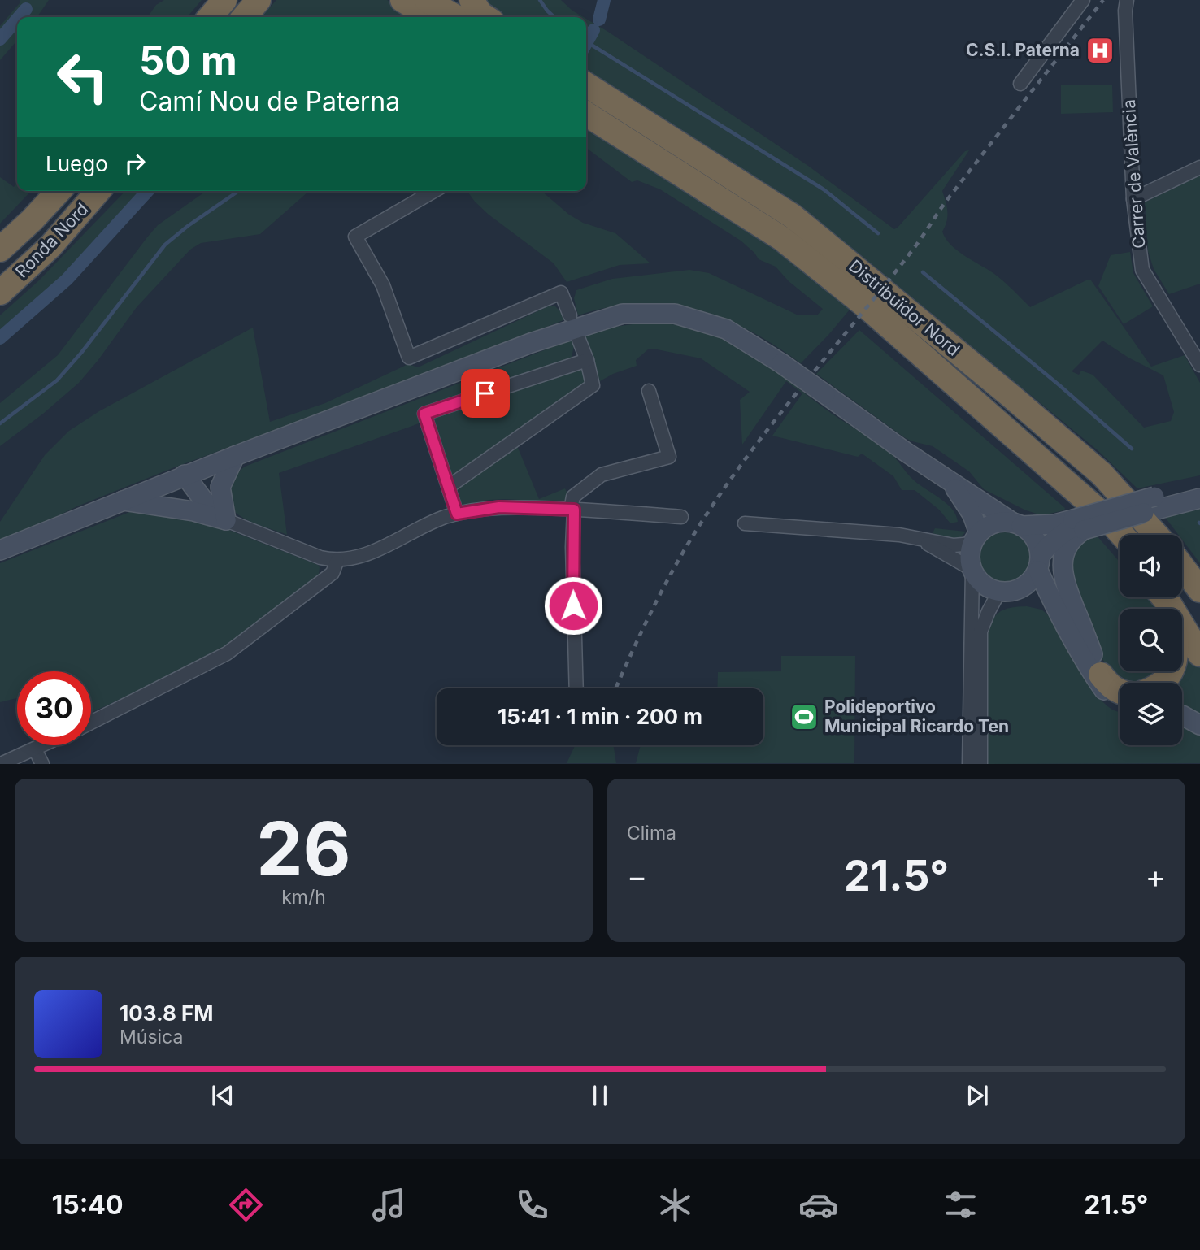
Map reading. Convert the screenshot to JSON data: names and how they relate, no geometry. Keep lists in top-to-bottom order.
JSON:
{
  "streets": {
    "highway": ["Ronda Nord", "Distribuïdor Nord"],
    "street": ["Carrer de València"]
  },
  "places": {
    "hospital": ["C.S.I. Paterna"],
    "sports": ["Polideportivo Municipal Ricardo Ten"]
  },
  "page": {
    "turn": ["50 m", "Camí Nou de Paterna"],
    "then": "Luego",
    "limit": "30",
    "trip": "15:41 · 1 min · 200 m",
    "tile": [
      ["26", "km/h"],
      "Clima"
    ],
    "heat": ["−", "21.5°", "+"],
    "song": ["103.8 FM", "Música"],
    "tabs": ["15:40", "21.5°"]
  }
}
